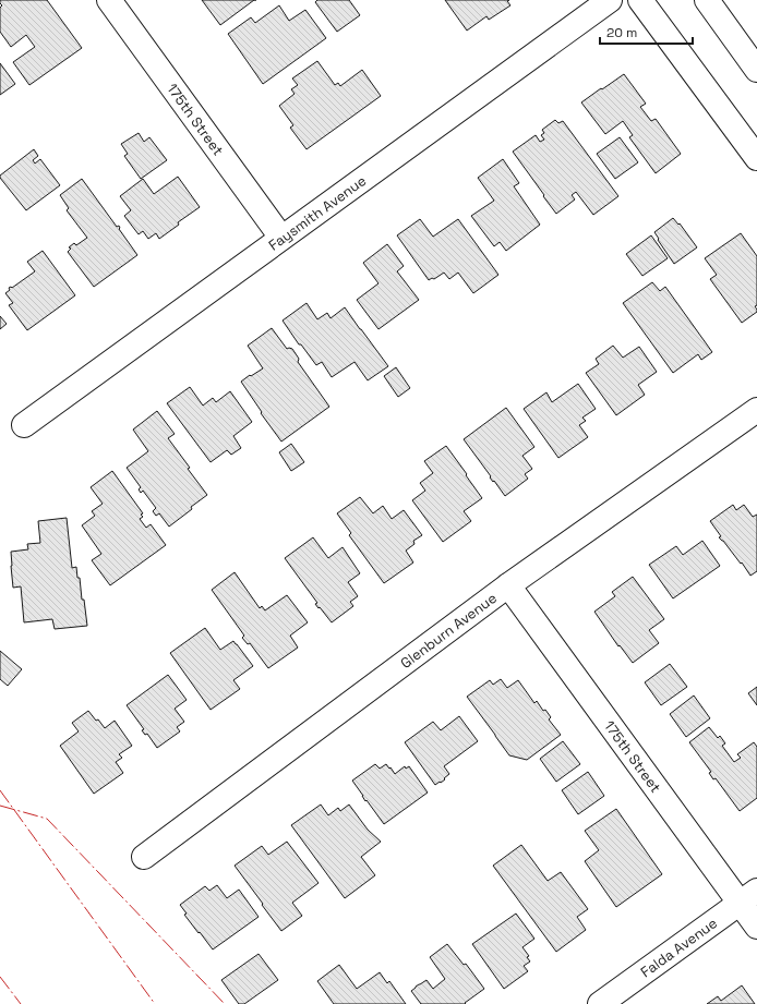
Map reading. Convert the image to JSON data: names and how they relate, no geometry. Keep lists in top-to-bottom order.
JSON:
{
  "streets": {
    "street": [
      "175th Street",
      "Faysmith Avenue",
      "Glenburn Avenue",
      "Falda Avenue"
    ]
  },
  "crossings": [
    ["175th Street", "Faysmith Avenue"],
    ["175th Street", "Glenburn Avenue"],
    ["175th Street", "Falda Avenue"]
  ],
  "scale_bar": "20 m"
}
